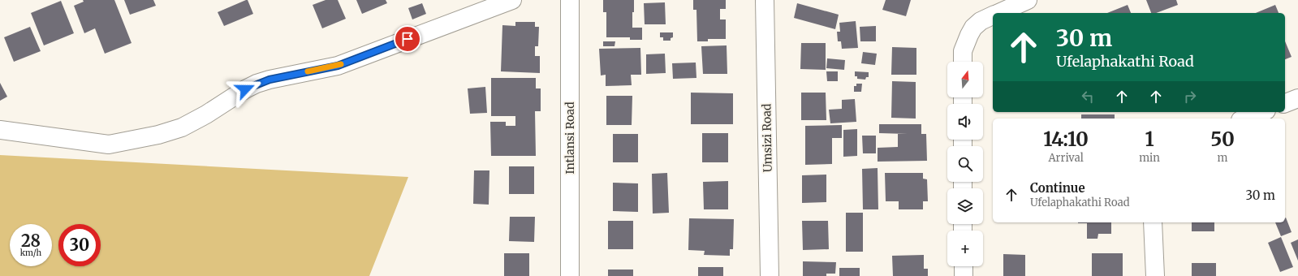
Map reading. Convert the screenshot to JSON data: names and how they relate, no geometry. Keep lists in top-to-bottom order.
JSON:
{
  "streets": {
    "street": ["Intlansi Road", "Umsizi Road"]
  },
  "north": "top",
  "page": {
    "turn": ["30 m", "Ufelaphakathi Road"],
    "map_buttons": "+",
    "eta": [
      "14:10",
      "Arrival",
      "1",
      "min",
      "50",
      "m"
    ],
    "list": [
      {
        "name": "Continue",
        "note": "Ufelaphakathi Road",
        "value": "30 m"
      }
    ],
    "speed": "28 km/h",
    "limit": "30"
  }
}
